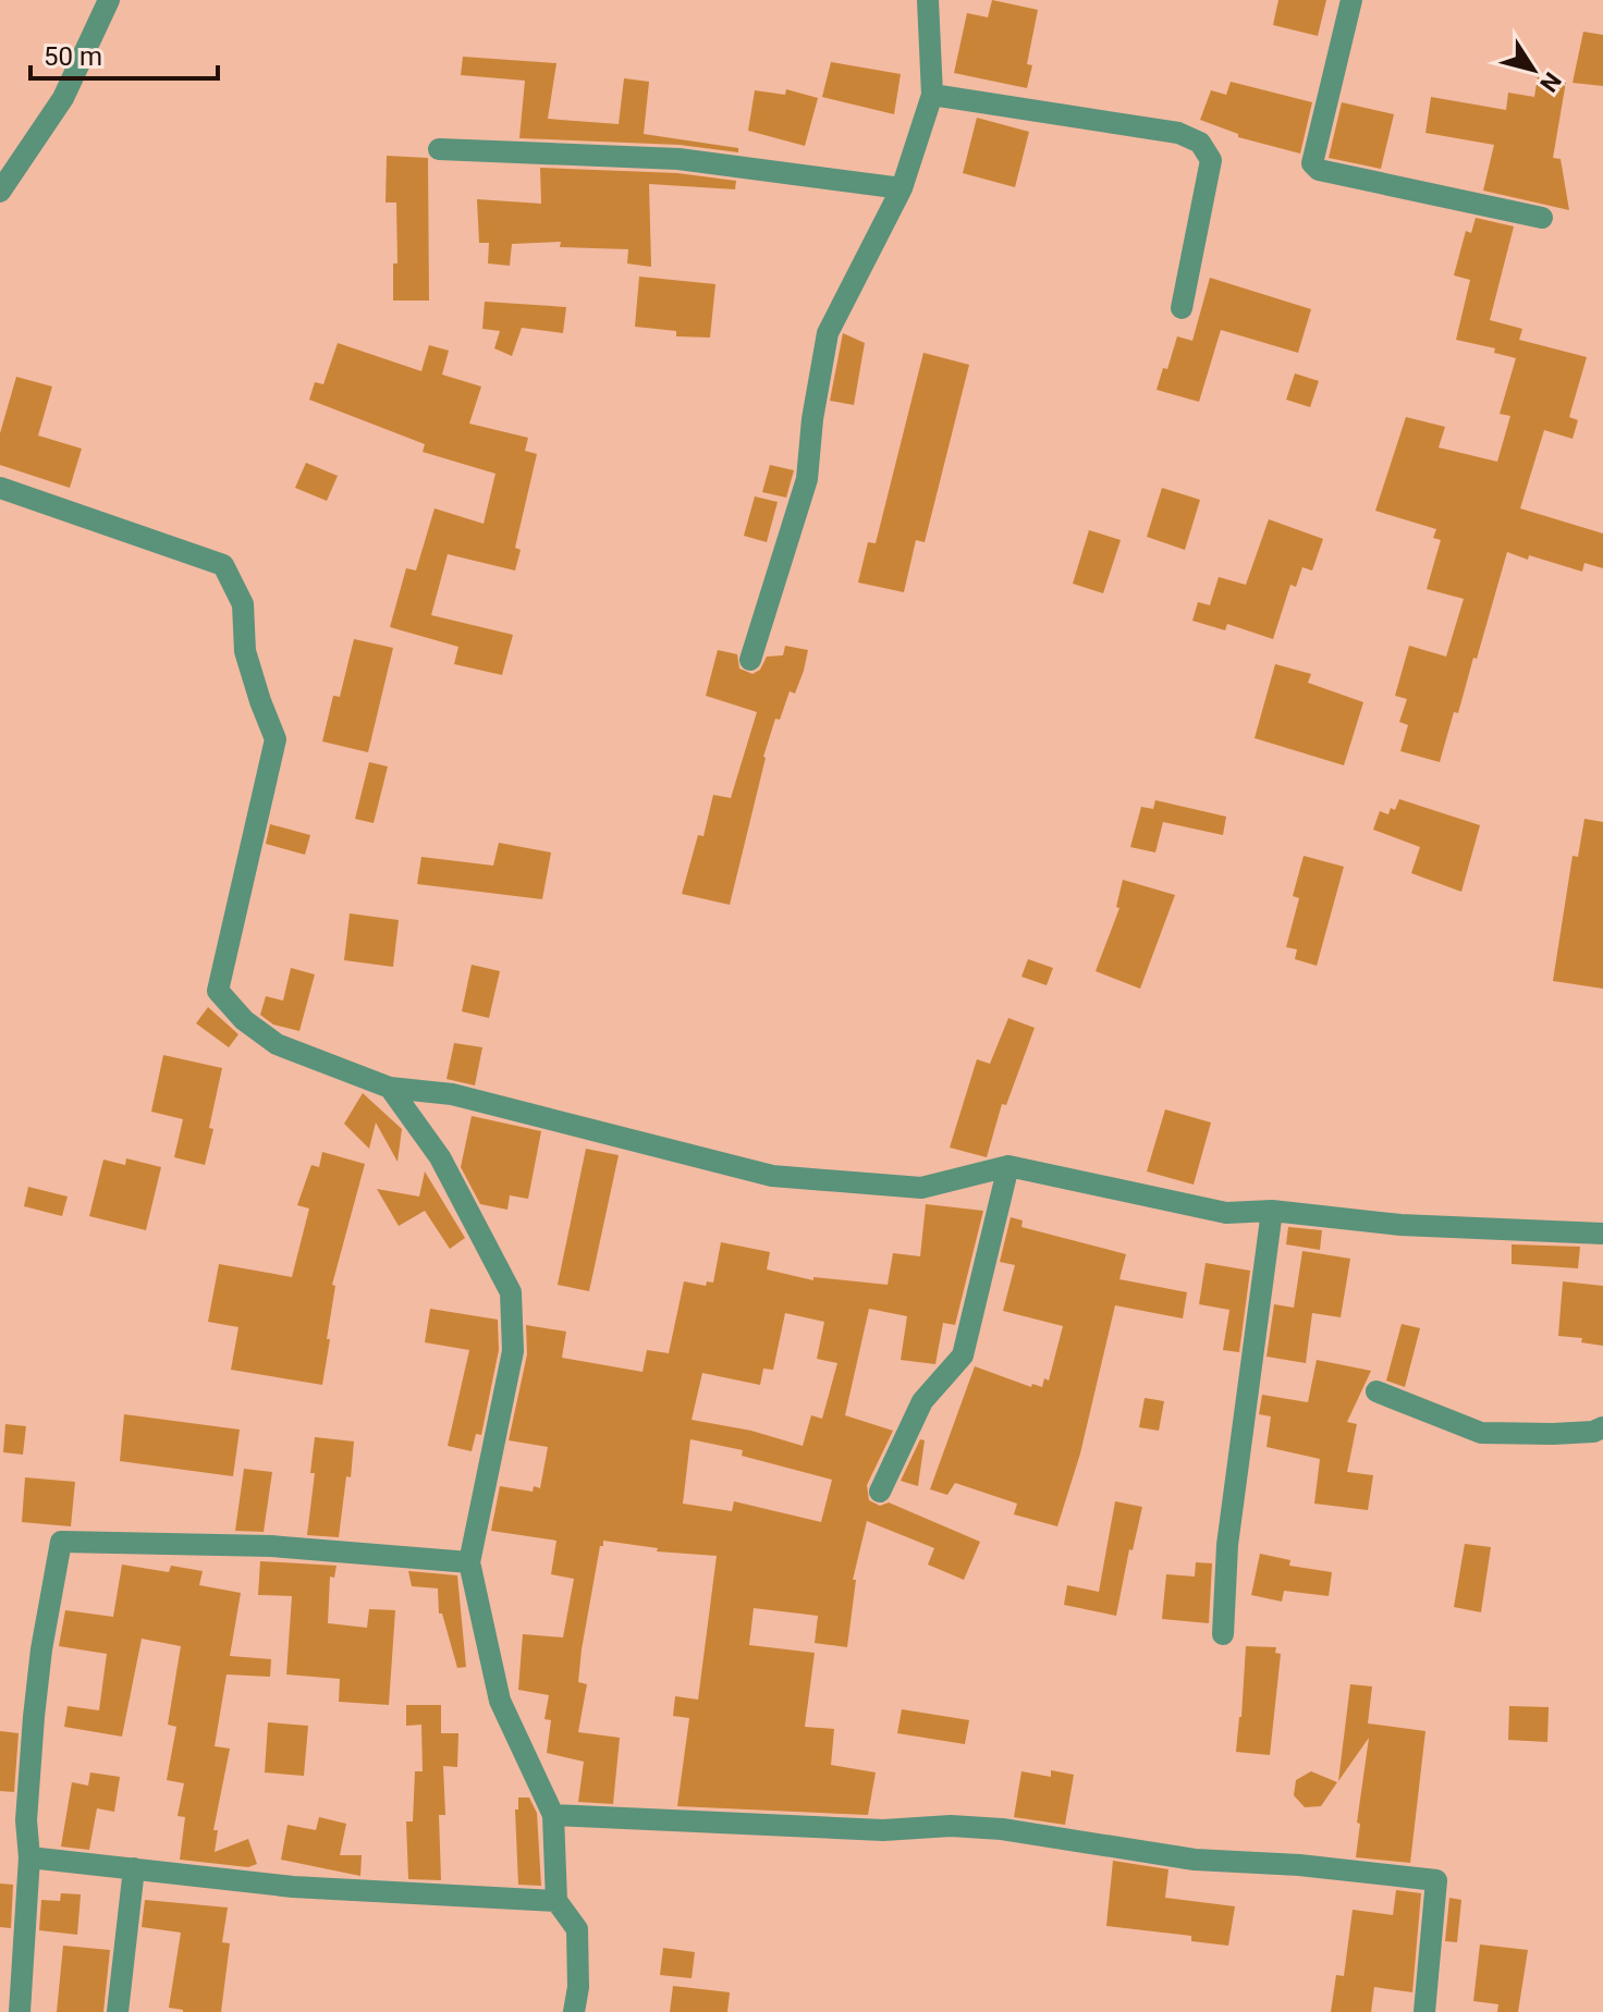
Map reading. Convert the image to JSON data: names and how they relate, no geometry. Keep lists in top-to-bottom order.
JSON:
{
  "scale_bar": "50 m",
  "north": "bottom right"
}
